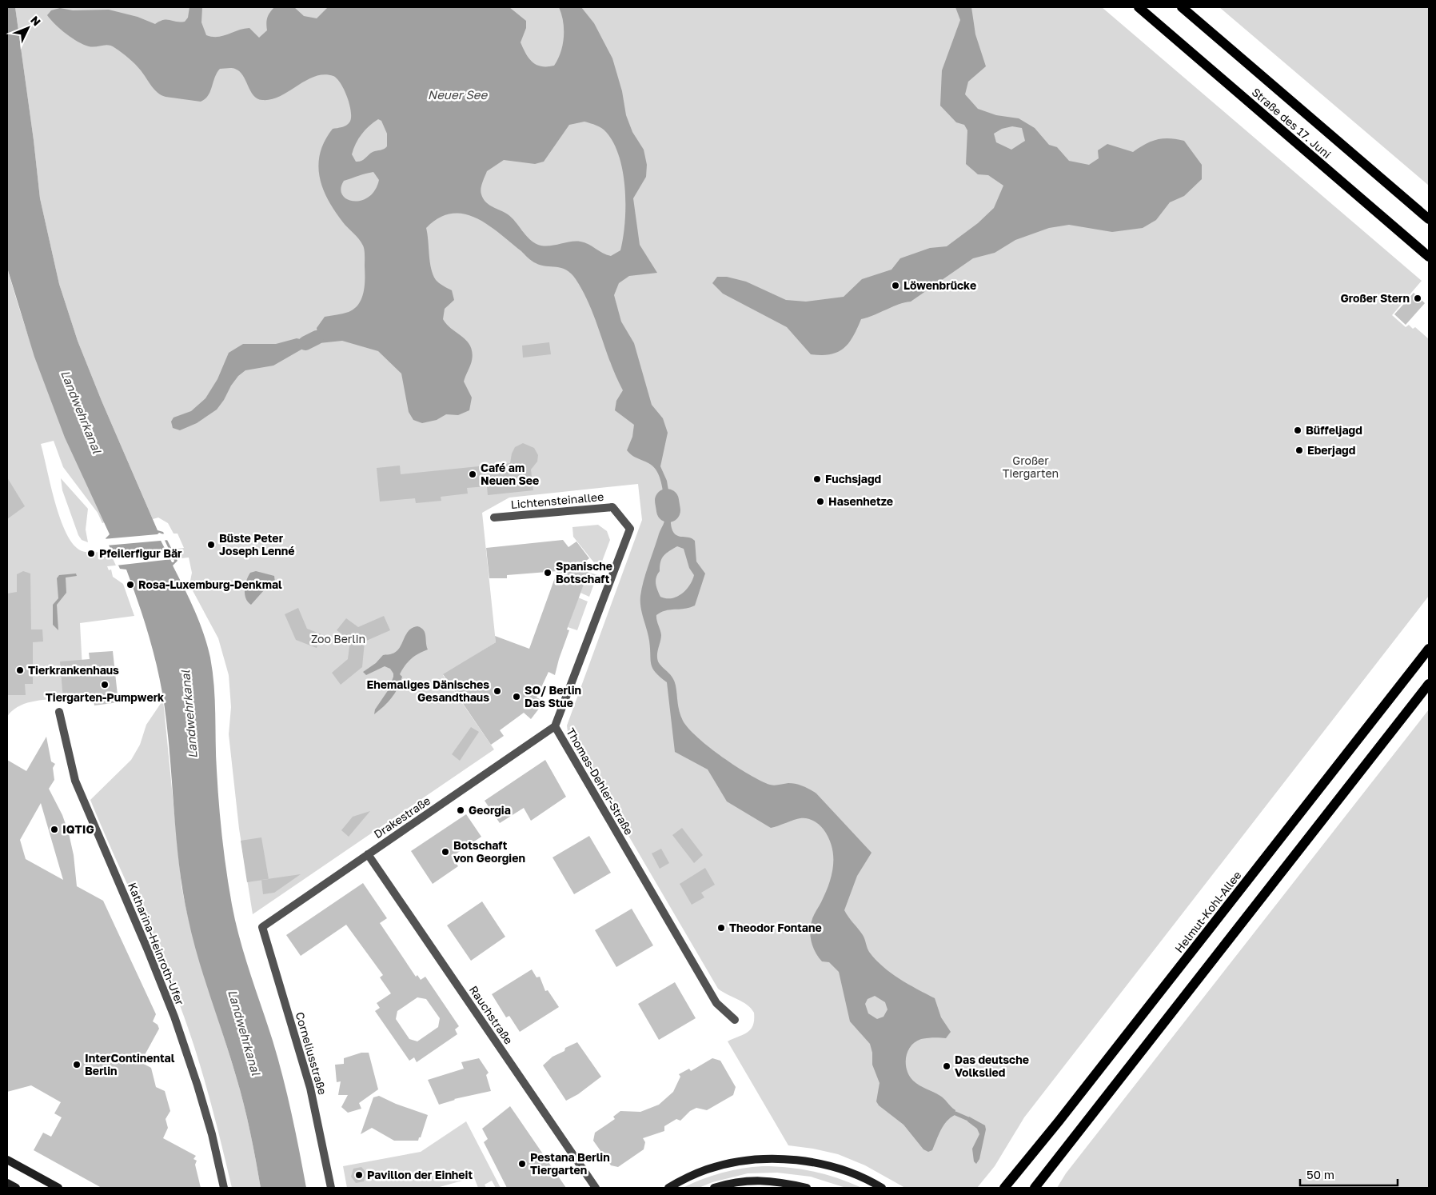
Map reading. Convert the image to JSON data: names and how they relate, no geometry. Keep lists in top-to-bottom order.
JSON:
{
  "streets": {
    "main road": ["Straße des 17. Juni", "Helmut-Kohl-Allee"],
    "street": [
      "Lichtensteinallee",
      "Thomas-Dehler-Straße",
      "Drakestraße",
      "Katharina-Heinroth-Ufer",
      "Rauchstraße",
      "Corneliusstraße"
    ]
  },
  "crossings": [
    ["Lichtensteinallee", "Thomas-Dehler-Straße"],
    ["Thomas-Dehler-Straße", "Drakestraße"],
    ["Drakestraße", "Rauchstraße"],
    ["Drakestraße", "Corneliusstraße"]
  ],
  "water": ["Neuer See", "Landwehrkanal"],
  "parks": ["Großer Tiergarten", "Zoo Berlin"],
  "places": [
    "Löwenbrücke",
    "Großer Stern",
    "Büffeljagd",
    "Eberjagd",
    "Café am Neuen See",
    "Fuchsjagd",
    "Hasenhetze",
    "Büste Peter Joseph Lenné",
    "Pfeilerfigur Bär",
    "Spanische Botschaft",
    "Rosa-Luxemburg-Denkmal",
    "Tierkrankenhaus",
    "Tiergarten-Pumpwerk",
    "Ehemaliges Dänisches Gesandthaus",
    "SO/ Berlin Das Stue",
    "Georgia",
    "IQTIG",
    "Botschaft von Georgien",
    "Theodor Fontane",
    "InterContinental Berlin",
    "Das deutsche Volkslied",
    "Pestana Berlin Tiergarten",
    "Pavillon der Einheit"
  ],
  "scale_bar": "50 m",
  "north": "top right"
}
